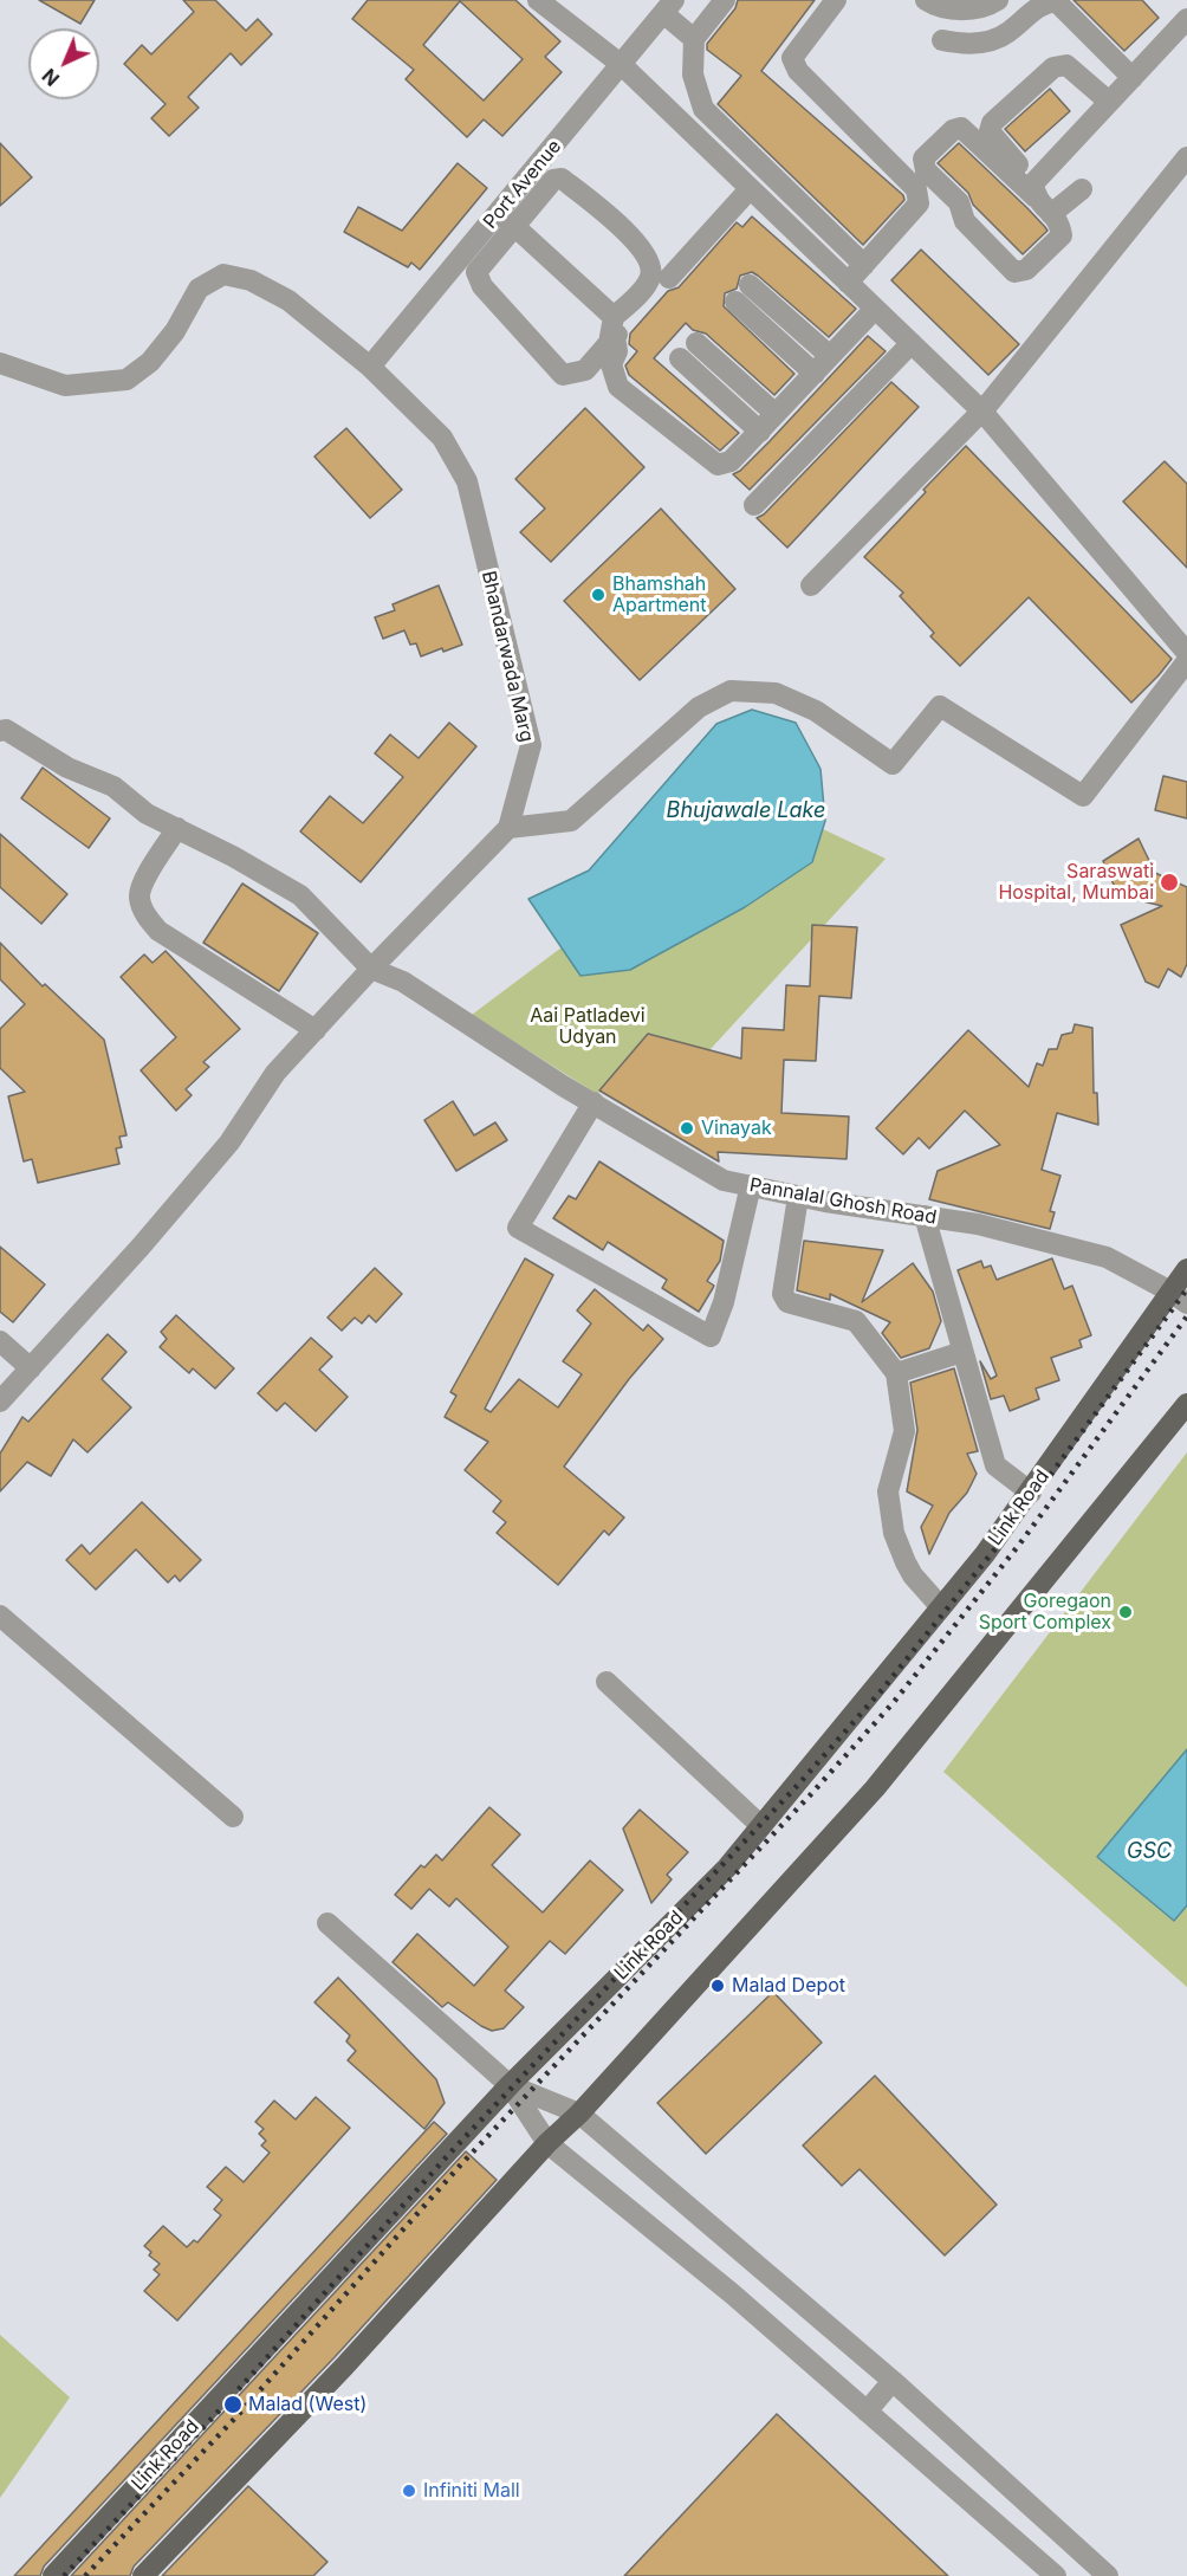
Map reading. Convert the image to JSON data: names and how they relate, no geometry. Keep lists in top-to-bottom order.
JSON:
{
  "streets": {
    "main road": ["Link Road"],
    "street": ["Port Avenue", "Bhandarwada Marg", "Pannalal Ghosh Road"]
  },
  "crossings": [
    ["Port Avenue", "Bhandarwada Marg"],
    ["Bhandarwada Marg", "Pannalal Ghosh Road"],
    ["Pannalal Ghosh Road", "Link Road"]
  ],
  "water": ["Bhujawale Lake", "GSC"],
  "parks": ["Aai Patladevi Udyan"],
  "places": [
    "Bhamshah Apartment",
    "Saraswati Hospital, Mumbai",
    "Vinayak",
    "Goregaon Sport Complex",
    "Malad Depot",
    "Malad (West)",
    "Infiniti Mall"
  ],
  "north": "bottom left"
}
